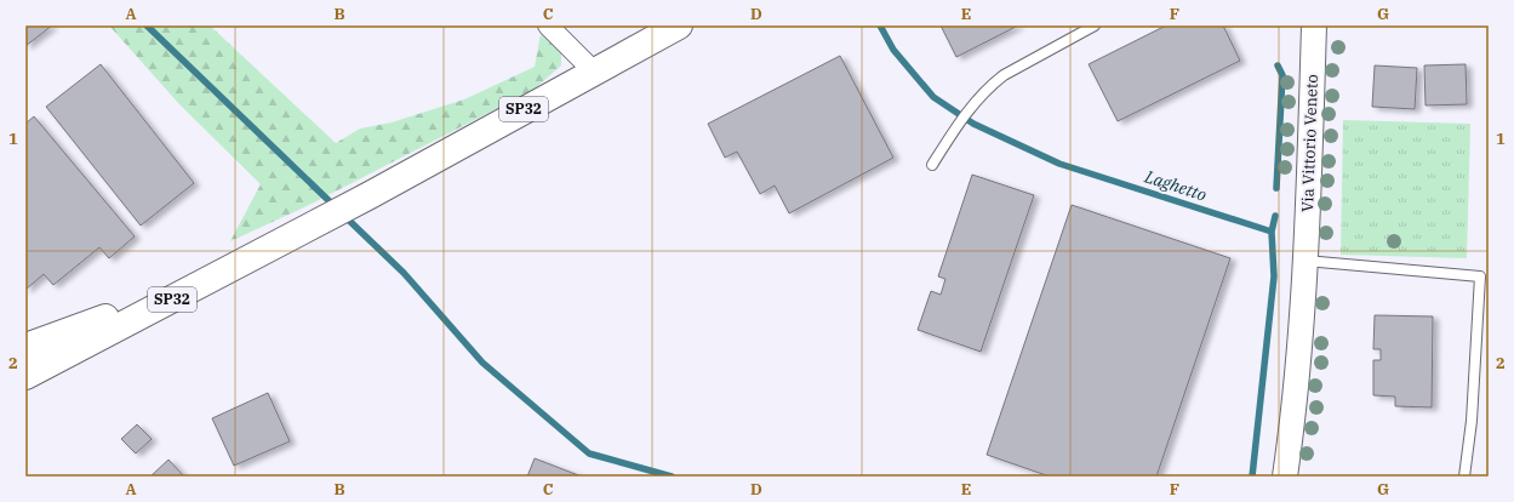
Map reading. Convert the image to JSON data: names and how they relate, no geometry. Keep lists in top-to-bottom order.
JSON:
{
  "streets": {
    "main road": ["SP32"],
    "street": ["Via Vittorio Veneto"]
  },
  "water": ["Laghetto"],
  "grid": {
    "columns": [
      "A",
      "B",
      "C",
      "D",
      "E",
      "F",
      "G"
    ],
    "rows": ["1", "2"]
  }
}
